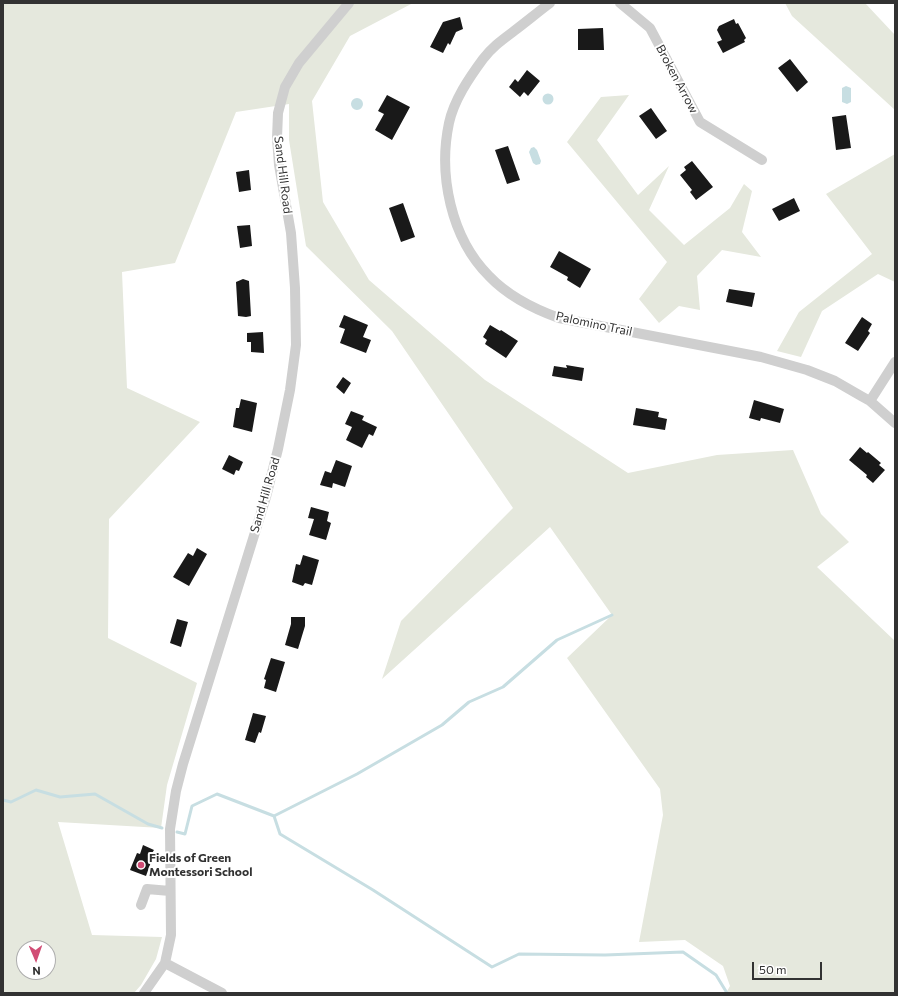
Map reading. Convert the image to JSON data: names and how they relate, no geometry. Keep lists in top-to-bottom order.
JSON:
{
  "streets": {
    "street": ["Broken Arrow", "Sand Hill Road", "Palomino Trail"]
  },
  "places": ["Fields of Green Montessori School"],
  "scale_bar": "50 m",
  "north": "bottom"
}
